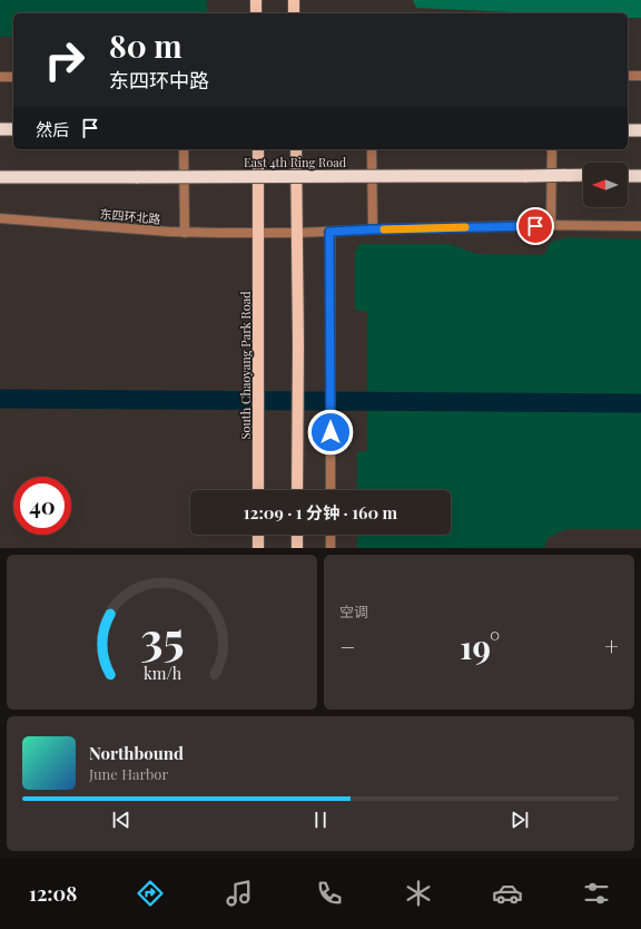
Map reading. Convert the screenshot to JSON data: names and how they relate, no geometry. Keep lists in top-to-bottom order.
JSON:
{
  "streets": {
    "highway": ["East 4th Ring Road"],
    "main road": ["South Chaoyang Park Road"],
    "street": ["东四环北路"]
  },
  "crossings": [
    ["东四环北路", "South Chaoyang Park Road"]
  ],
  "north": "left",
  "page": {
    "turn": ["80 m", "东四环中路"],
    "then": "然后",
    "limit": "40",
    "trip": "12:09 · 1 分钟 · 160 m",
    "tile": "空调",
    "heat": ["−", "19°", "+"],
    "song": ["Northbound", "June Harbor"],
    "tabs": "12:08",
    "gauge": ["35", "km/h"]
  }
}
